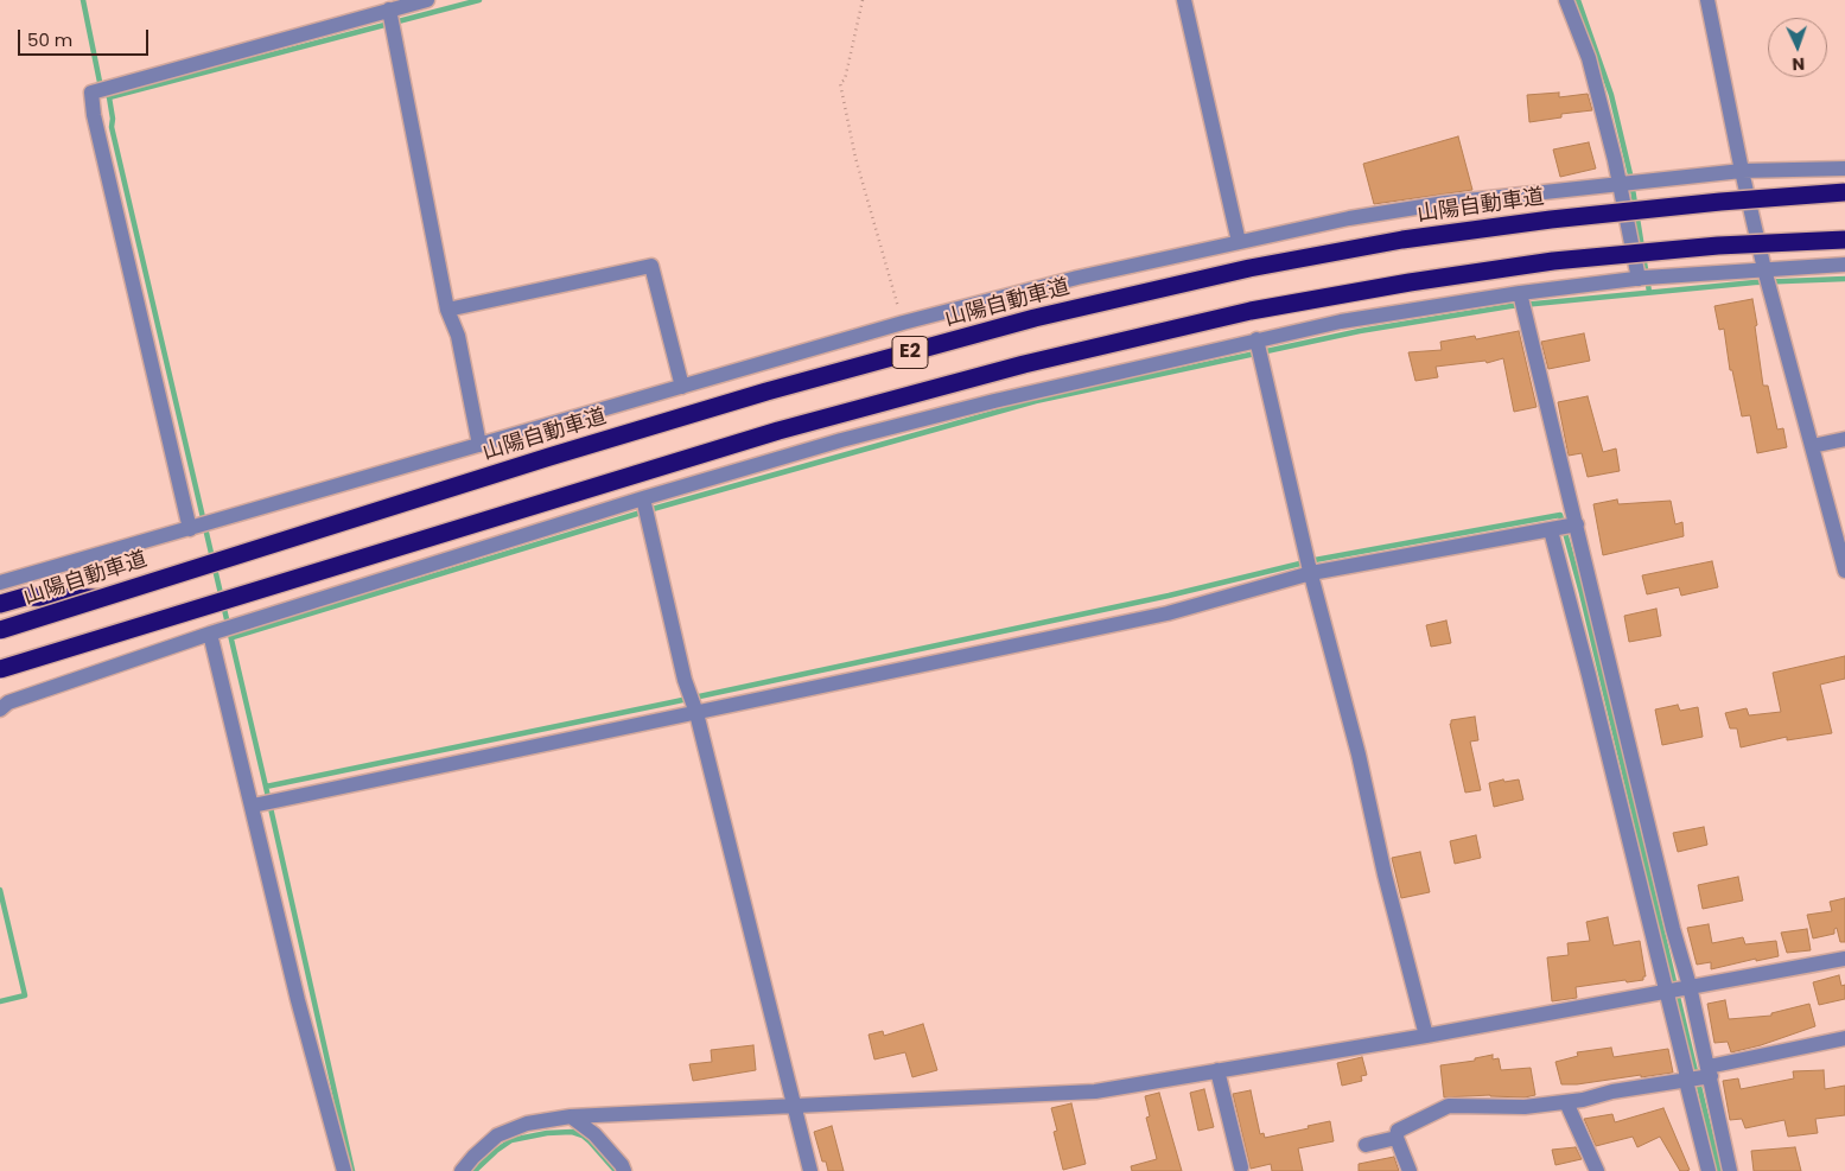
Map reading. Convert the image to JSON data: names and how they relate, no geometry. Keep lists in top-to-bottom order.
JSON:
{
  "streets": {
    "highway": ["山陽自動車道", "E2"]
  },
  "scale_bar": "50 m",
  "north": "bottom"
}
